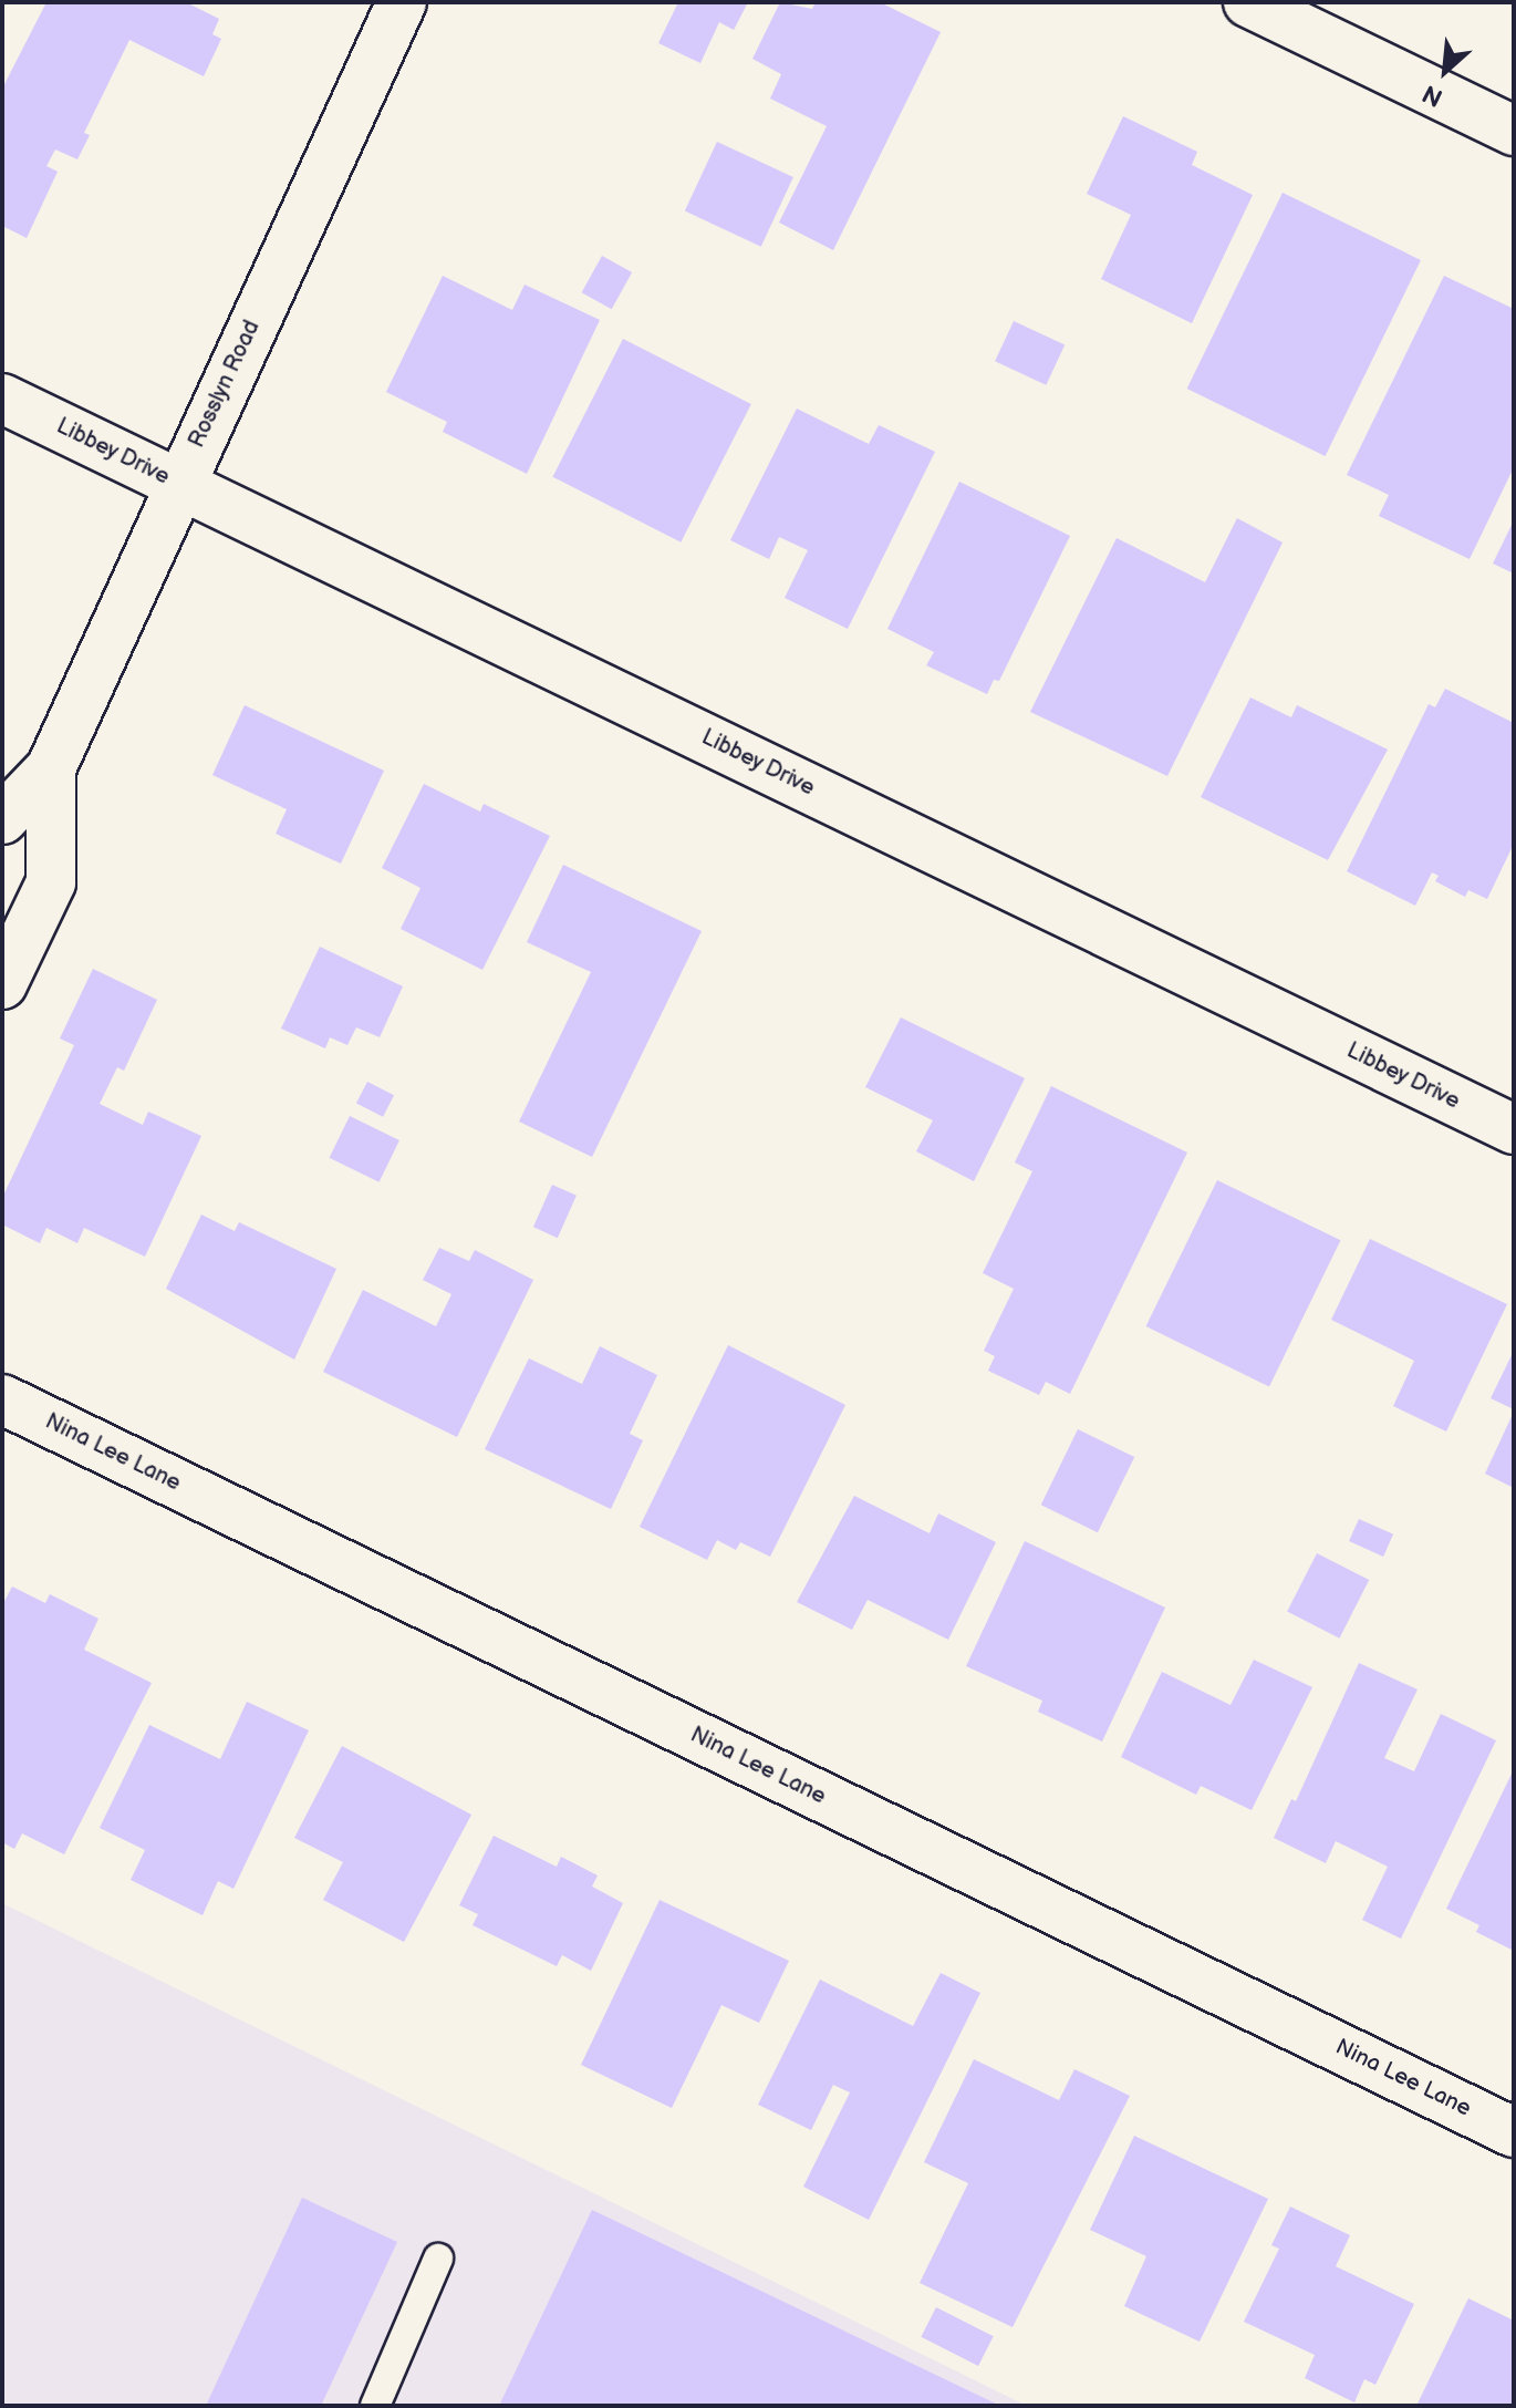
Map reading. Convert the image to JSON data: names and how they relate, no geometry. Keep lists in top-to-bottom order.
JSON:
{
  "streets": {
    "street": ["Rosslyn Road", "Libbey Drive", "Nina Lee Lane"]
  },
  "crossings": [
    ["Rosslyn Road", "Libbey Drive"]
  ],
  "north": "bottom left"
}
